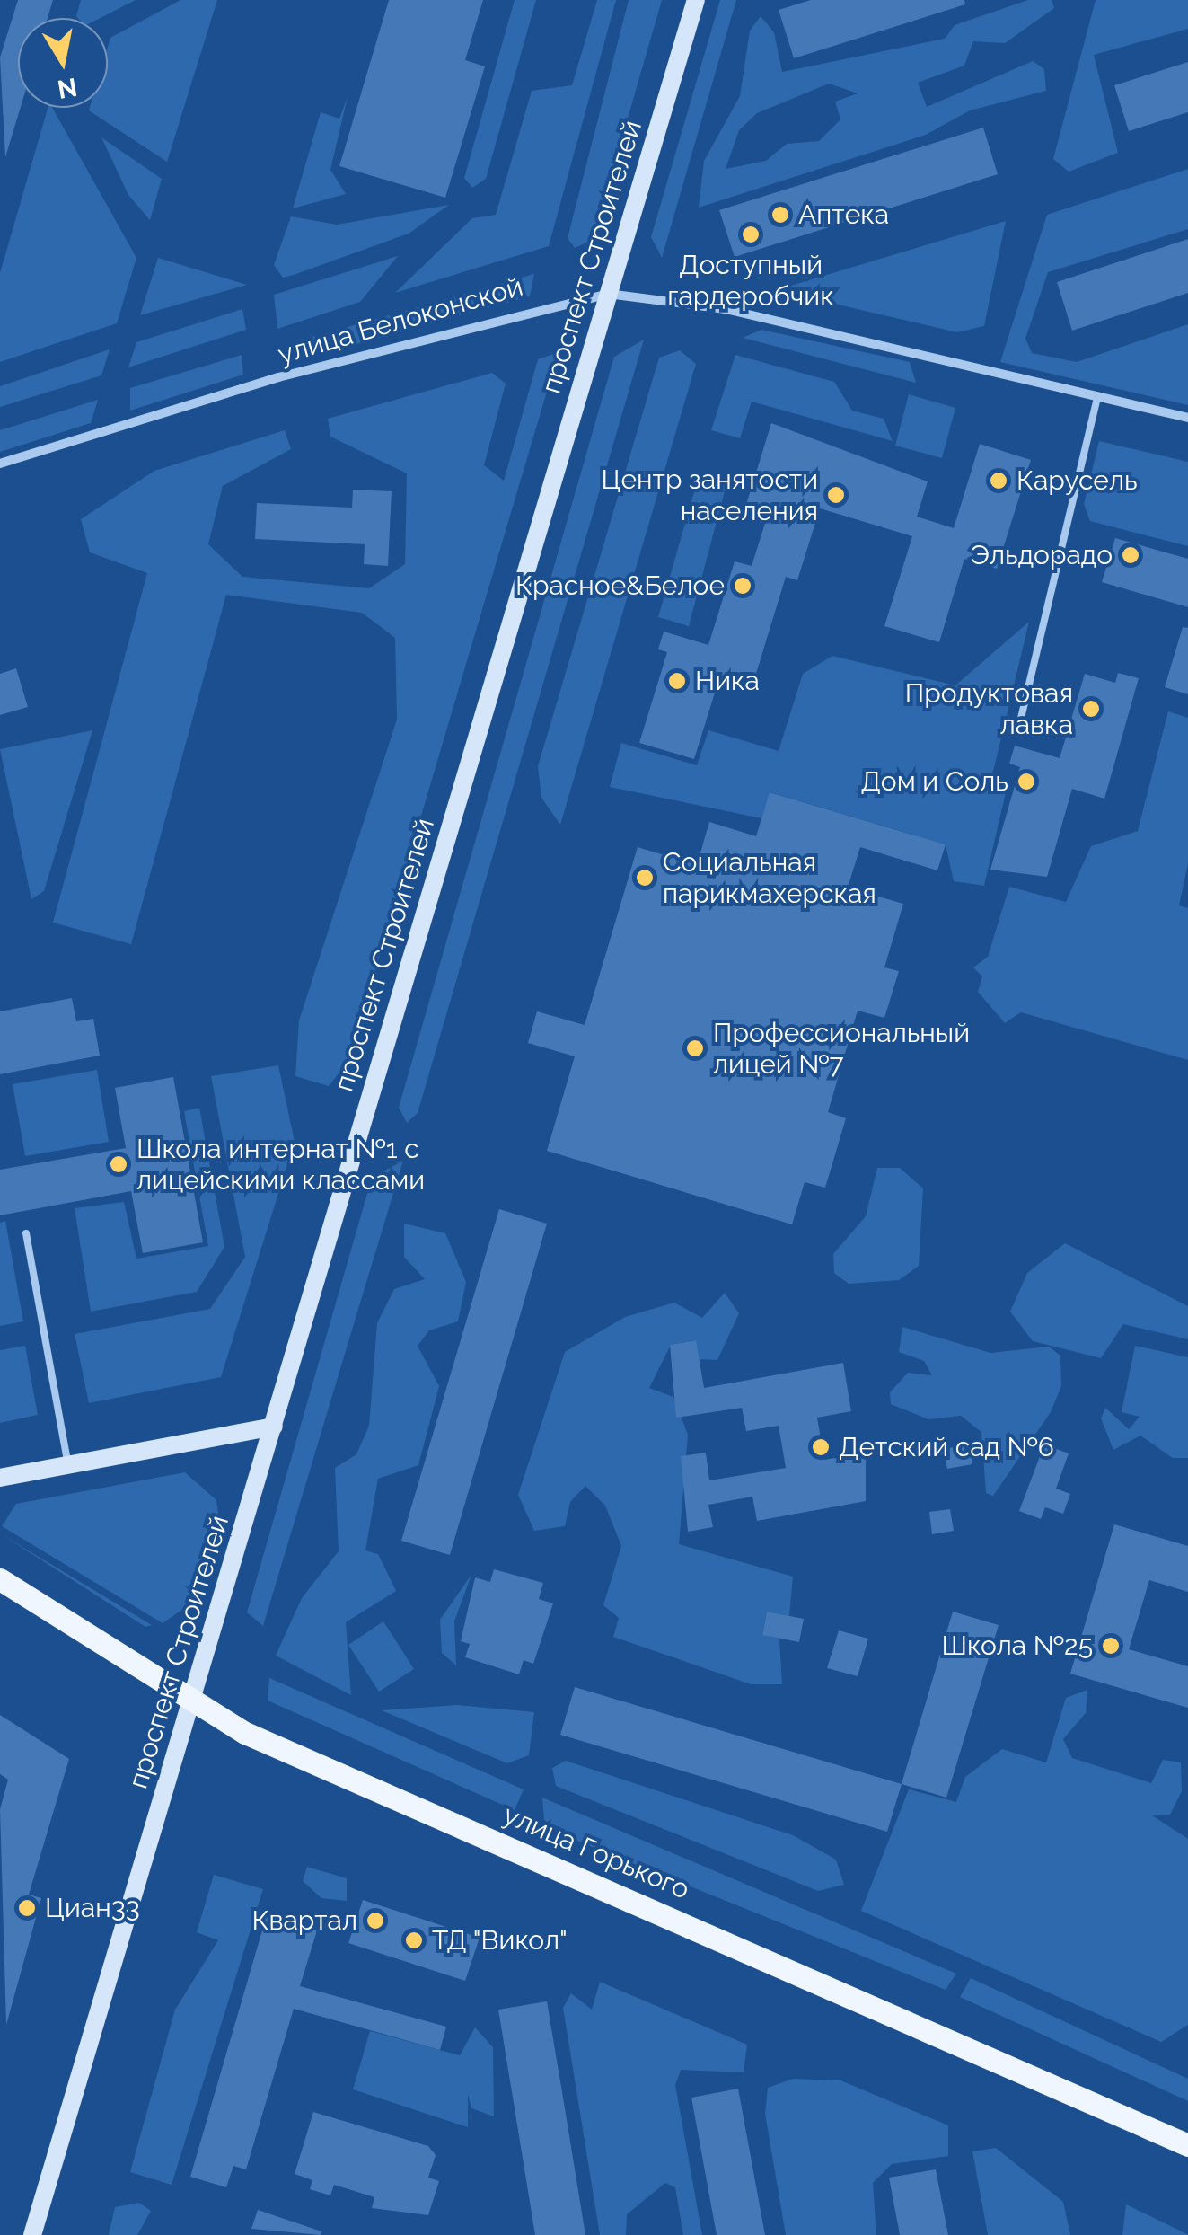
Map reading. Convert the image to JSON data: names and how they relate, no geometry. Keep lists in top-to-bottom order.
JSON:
{
  "streets": {
    "main road": ["проспект Строителей", "улица Горького"],
    "street": ["улица Белоконской"]
  },
  "crossings": [
    ["проспект Строителей", "улица Белоконской"],
    ["проспект Строителей", "улица Горького"]
  ],
  "places": [
    "Аптека",
    "Доступный гардеробчик",
    "Карусель",
    "Центр занятости населения",
    "Эльдорадо",
    "Красное&Белое",
    "Ника",
    "Продуктовая лавка",
    "Дом и Соль",
    "Социальная парикмахерская",
    "Профессиональный лицей №7",
    "Школа интернат №1 с лицейскими классами",
    "Детский сад №6",
    "Школа №25",
    "Циан33",
    "Квартал",
    "ТД \"Викол\""
  ],
  "north": "bottom"
}
